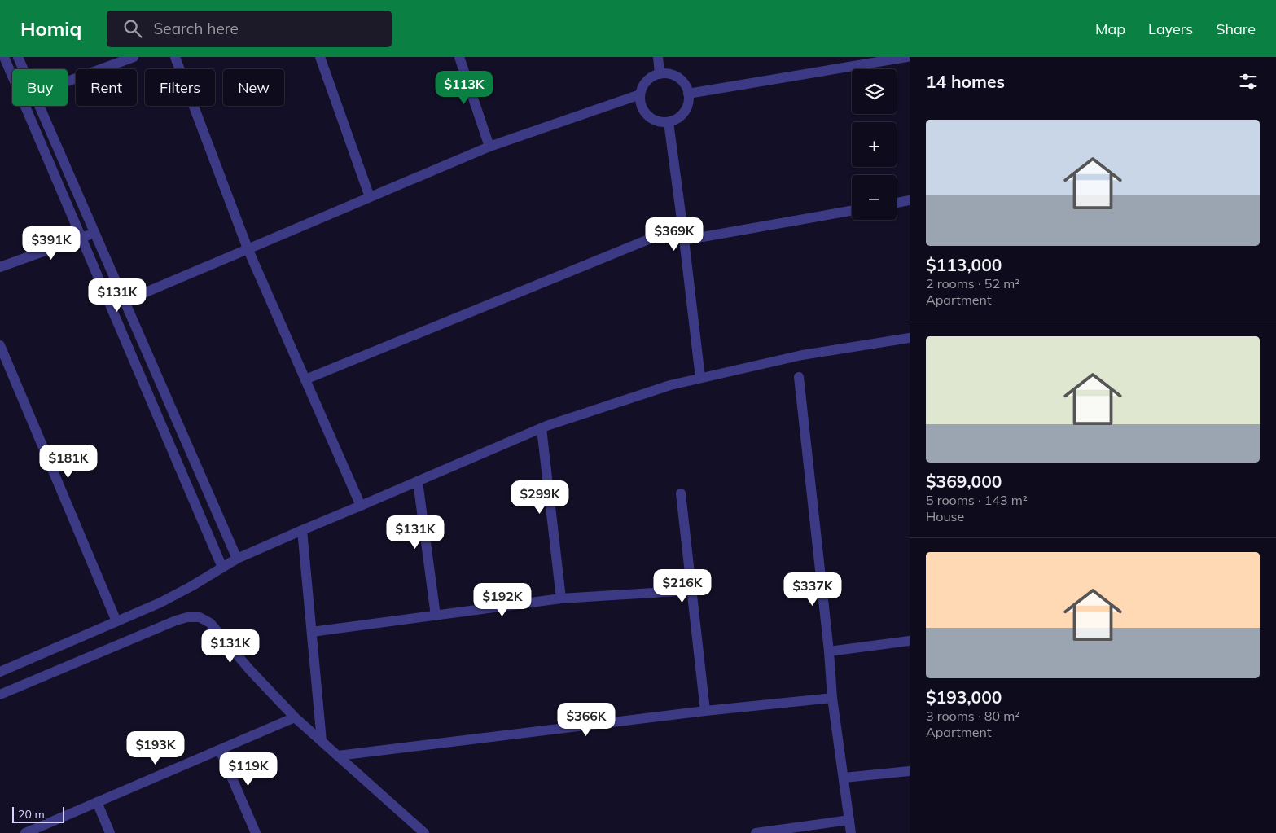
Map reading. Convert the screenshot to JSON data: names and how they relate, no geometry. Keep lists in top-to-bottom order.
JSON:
{
  "scale_bar": "20 m",
  "page": {
    "header": "Homiq",
    "search": "Search here",
    "nav": ["Map", "Layers", "Share"],
    "heading": "14 homes",
    "map_buttons": ["+", "−"],
    "chip": [
      "Buy",
      "Rent",
      "Filters",
      "New"
    ],
    "price": [
      "$113K",
      "$369K",
      "$391K",
      "$131K",
      "$181K",
      "$299K",
      "$131K",
      "$216K",
      "$337K",
      "$192K",
      "$131K",
      "$366K",
      "$193K",
      "$119K"
    ],
    "list": [
      {
        "name": "$113,000",
        "note": "2 rooms · 52 m² · Apartment"
      },
      {
        "name": "$369,000",
        "note": "5 rooms · 143 m² · House"
      },
      {
        "name": "$193,000",
        "note": "3 rooms · 80 m² · Apartment"
      }
    ],
    "scale": "20 m"
  }
}
